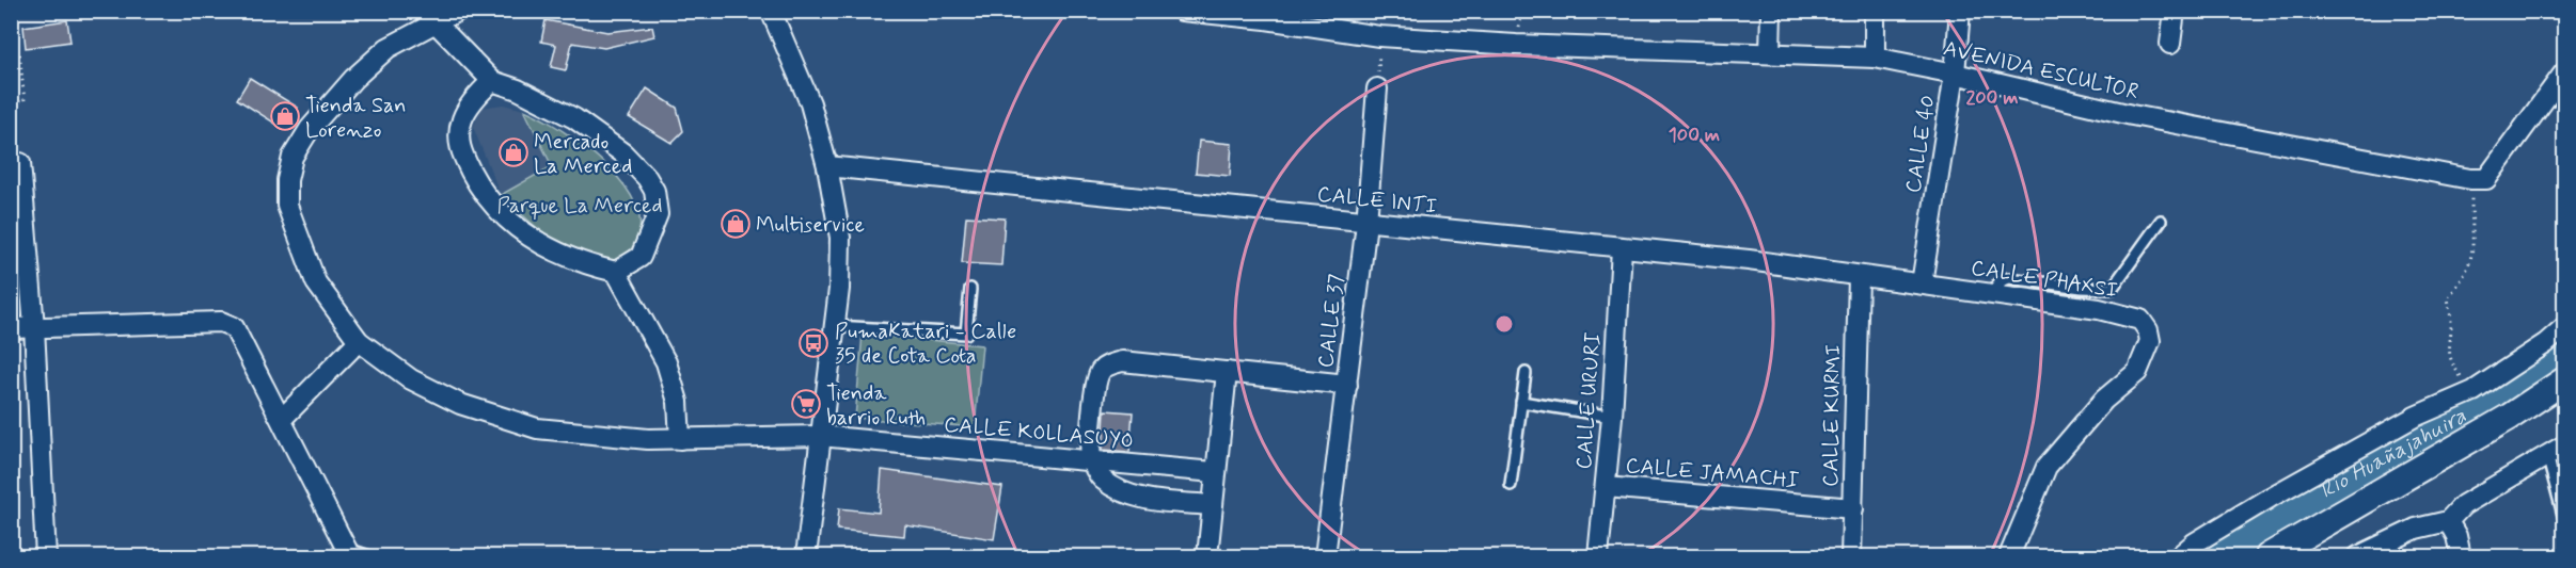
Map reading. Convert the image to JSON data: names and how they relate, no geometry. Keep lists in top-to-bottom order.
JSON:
{
  "streets": {
    "street": [
      "AVENIDA ESCULTOR",
      "CALLE 40",
      "CALLE INTI",
      "CALLE PHAXSI",
      "CALLE 37",
      "CALLE URURI",
      "CALLE KURMI",
      "CALLE KOLLASUYO",
      "CALLE JAMACHI"
    ]
  },
  "crossings": [
    ["AVENIDA ESCULTOR", "CALLE 40"],
    ["CALLE 40", "CALLE INTI"],
    ["CALLE 40", "CALLE PHAXSI"],
    ["CALLE INTI", "CALLE PHAXSI"],
    ["CALLE INTI", "CALLE 37"],
    ["CALLE INTI", "CALLE URURI"],
    ["CALLE INTI", "CALLE KURMI"],
    ["CALLE URURI", "CALLE JAMACHI"],
    ["CALLE KURMI", "CALLE JAMACHI"]
  ],
  "water": ["Río Huañajahuira"],
  "parks": ["Parque La Merced"],
  "places": {
    "shop": ["Tienda San Lorenzo", "Mercado La Merced", "Multiservice"],
    "bus stop": ["PumaKatari - Calle 35 de Cota Cota"],
    "supermarket": ["Tienda barrio Ruth"]
  },
  "rings": ["200 m", "100 m"]
}
